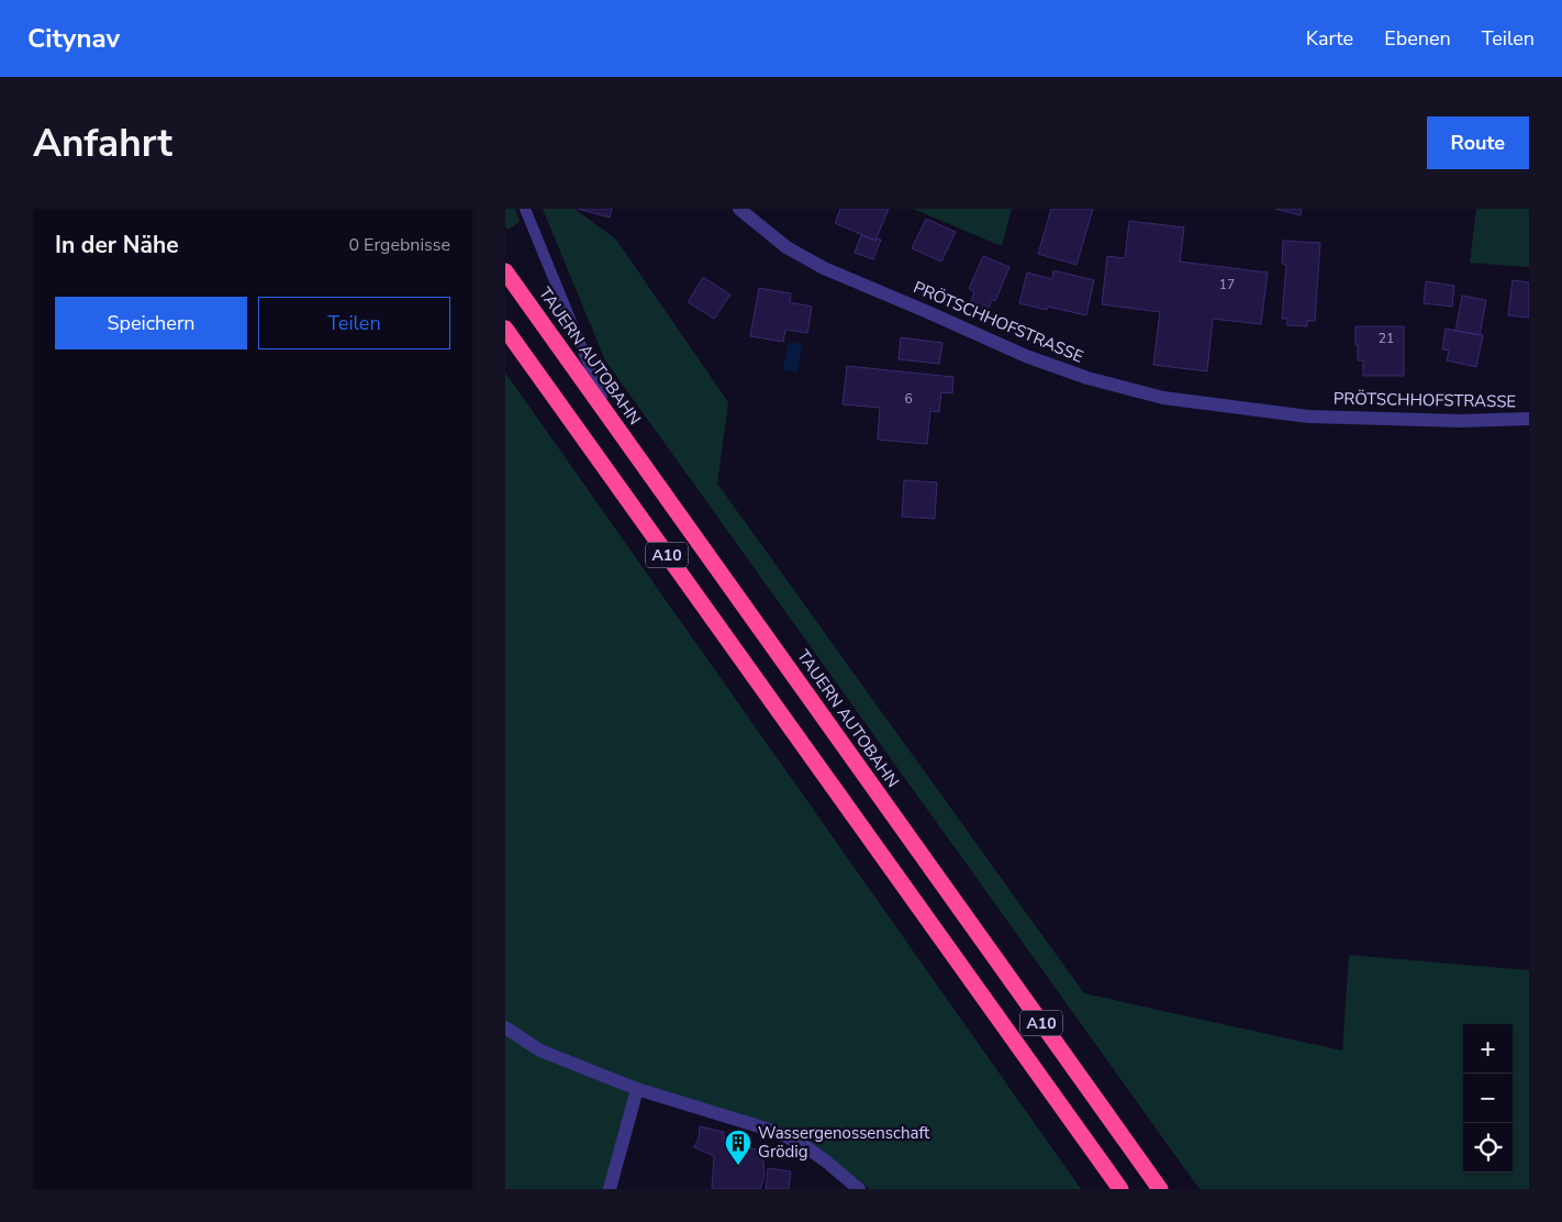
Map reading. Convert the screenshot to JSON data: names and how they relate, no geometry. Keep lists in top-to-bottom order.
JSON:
{
  "streets": {
    "highway": ["TAUERN AUTOBAHN", "A10"],
    "street": ["PRÖTSCHHOFSTRASSE"]
  },
  "places": {
    "building": ["Wassergenossenschaft Grödig"]
  },
  "house_numbers": ["17", "21", "6"],
  "page": {
    "header": "Citynav",
    "nav": ["Karte", "Ebenen", "Teilen"],
    "buttons": [
      "Route",
      ["Speichern", "Teilen"]
    ],
    "title": "Anfahrt",
    "heading": ["In der Nähe", "0 Ergebnisse"],
    "map_buttons": ["+", "−"]
  }
}
